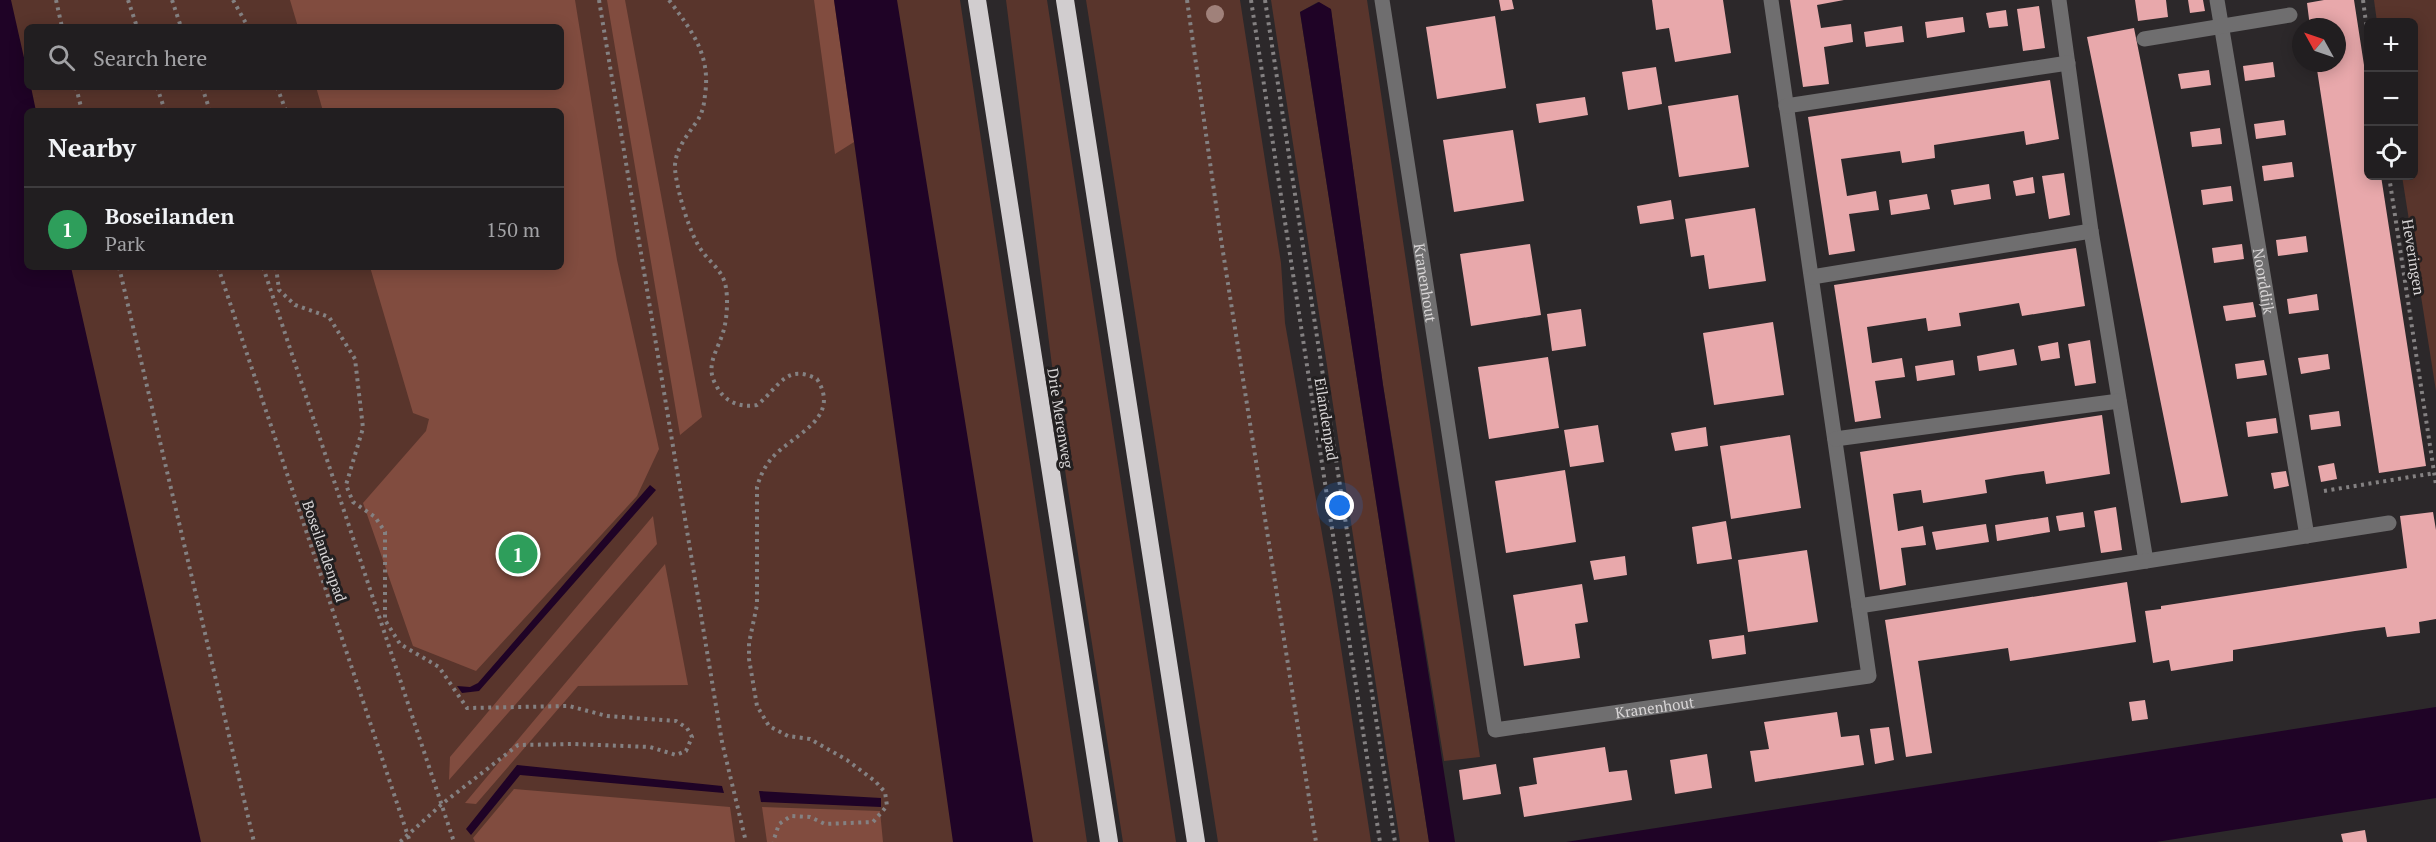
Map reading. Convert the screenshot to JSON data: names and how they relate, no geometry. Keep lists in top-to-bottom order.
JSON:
{
  "streets": {
    "highway": ["Drie Merenweg"],
    "street": ["Noorddijk", "Kranenhout"],
    "path": ["Heveringen", "Eilandenpad", "Boseilandenpad"]
  },
  "north": "top left",
  "page": {
    "map_buttons": ["+", "−"],
    "search": "Search here",
    "heading": "Nearby",
    "list": [
      {
        "mark": "1",
        "name": "Boseilanden",
        "note": "Park",
        "value": "150 m"
      }
    ],
    "pins": "1"
  }
}
